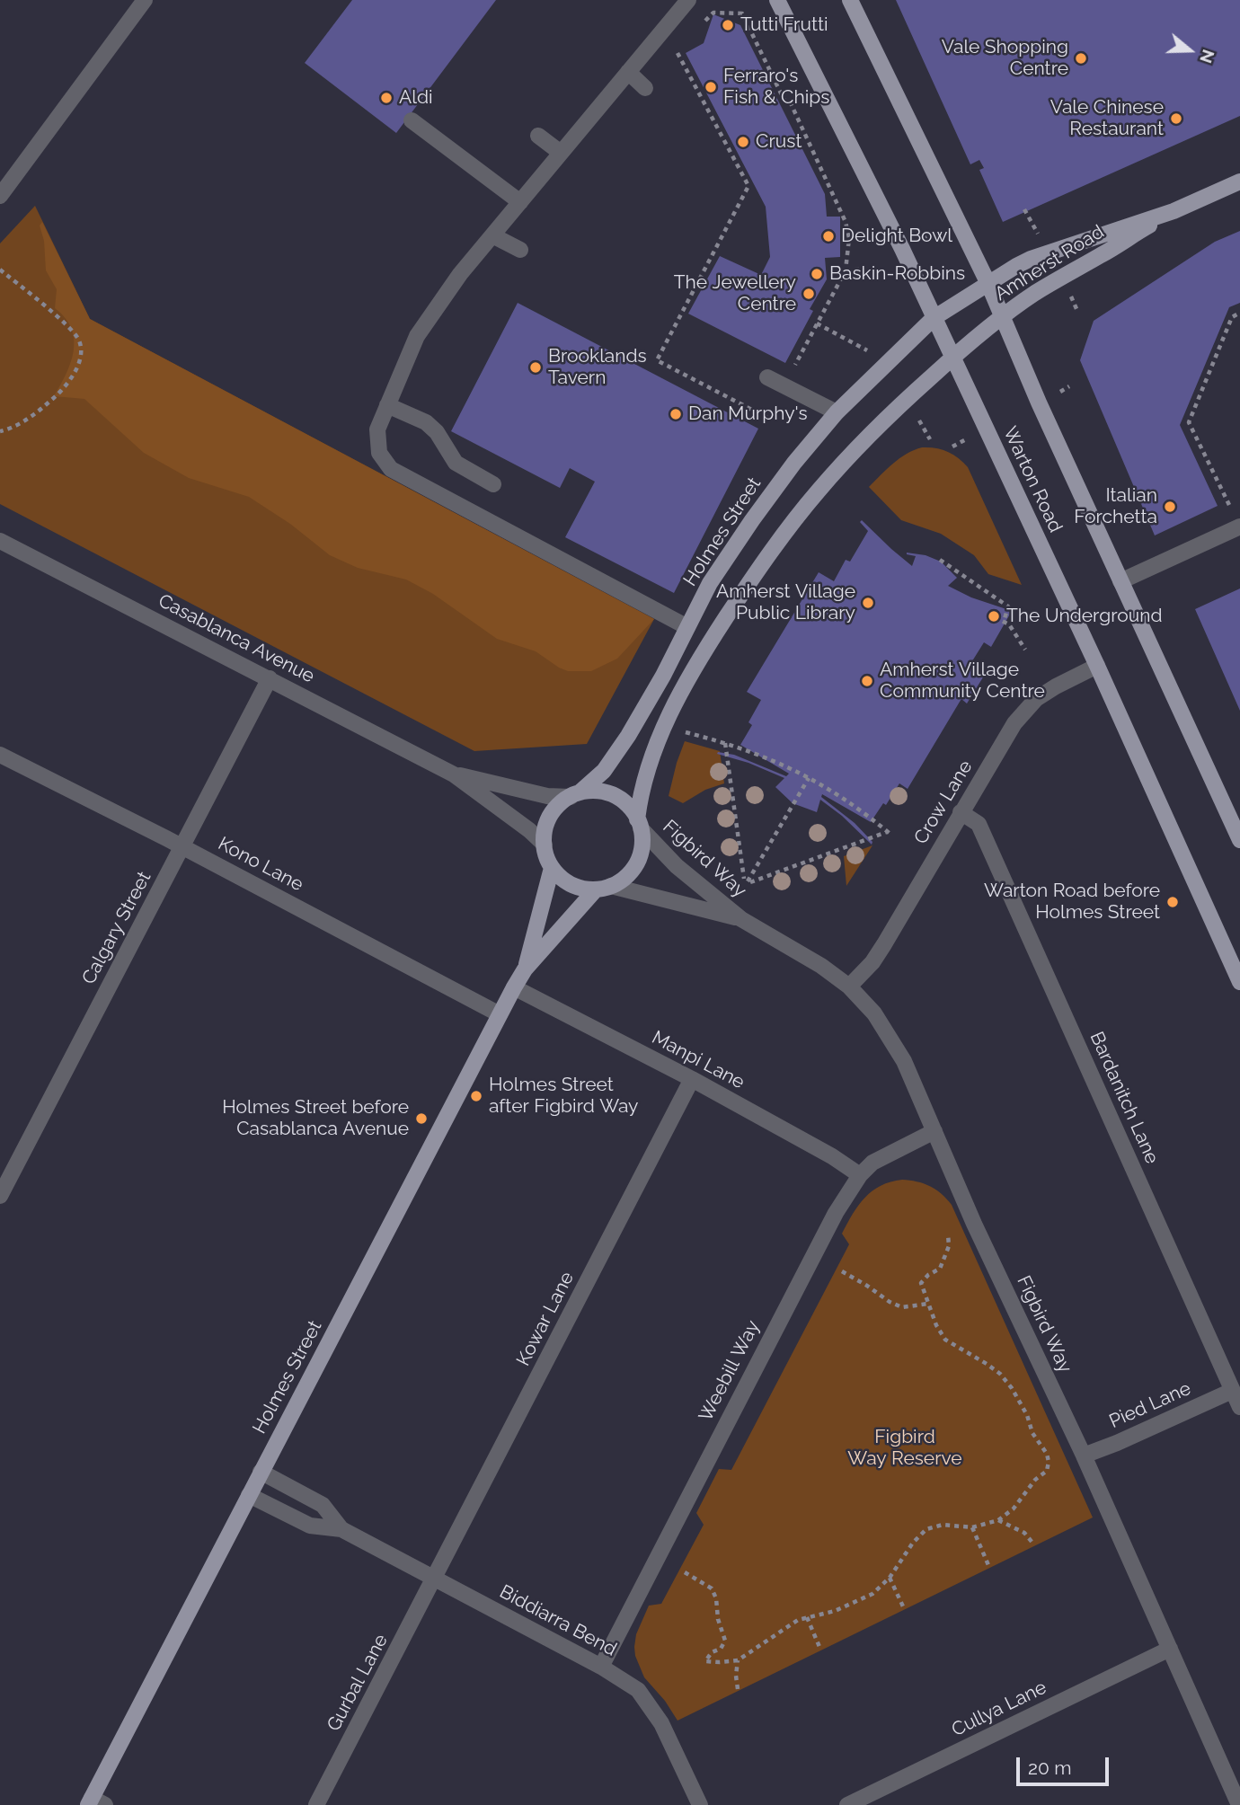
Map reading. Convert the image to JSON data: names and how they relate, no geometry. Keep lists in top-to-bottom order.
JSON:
{
  "streets": {
    "main road": ["Amherst Road", "Warton Road", "Holmes Street"],
    "street": [
      "Casablanca Avenue",
      "Crow Lane",
      "Figbird Way",
      "Kono Lane",
      "Calgary Street",
      "Manpi Lane",
      "Bardanitch Lane",
      "Kowar Lane",
      "Weebill Way",
      "Pied Lane",
      "Biddiarra Bend",
      "Gurbal Lane",
      "Cullya Lane"
    ]
  },
  "crossings": [
    ["Amherst Road", "Warton Road"],
    ["Amherst Road", "Holmes Street"],
    ["Warton Road", "Holmes Street"],
    ["Warton Road", "Crow Lane"],
    ["Holmes Street", "Casablanca Avenue"],
    ["Holmes Street", "Figbird Way"],
    ["Holmes Street", "Kono Lane"],
    ["Holmes Street", "Manpi Lane"],
    ["Holmes Street", "Biddiarra Bend"],
    ["Casablanca Avenue", "Figbird Way"],
    ["Casablanca Avenue", "Calgary Street"],
    ["Crow Lane", "Figbird Way"],
    ["Crow Lane", "Bardanitch Lane"],
    ["Figbird Way", "Weebill Way"],
    ["Figbird Way", "Pied Lane"],
    ["Figbird Way", "Cullya Lane"],
    ["Kono Lane", "Calgary Street"],
    ["Manpi Lane", "Kowar Lane"],
    ["Manpi Lane", "Weebill Way"],
    ["Bardanitch Lane", "Pied Lane"],
    ["Kowar Lane", "Biddiarra Bend"],
    ["Kowar Lane", "Gurbal Lane"],
    ["Weebill Way", "Biddiarra Bend"],
    ["Biddiarra Bend", "Gurbal Lane"]
  ],
  "parks": ["Figbird Way Reserve"],
  "places": [
    "Tutti Frutti",
    "Vale Shopping Centre",
    "Ferraro's Fish & Chips",
    "Aldi",
    "Vale Chinese Restaurant",
    "Crust",
    "Delight Bowl",
    "Baskin-Robbins",
    "The Jewellery Centre",
    "Brooklands Tavern",
    "Dan Murphy's",
    "Italian Forchetta",
    "Amherst Village Public Library",
    "The Underground",
    "Amherst Village Community Centre",
    "Warton Road before Holmes Street",
    "Holmes Street after Figbird Way",
    "Holmes Street before Casablanca Avenue"
  ],
  "scale_bar": "20 m",
  "north": "right"
}
